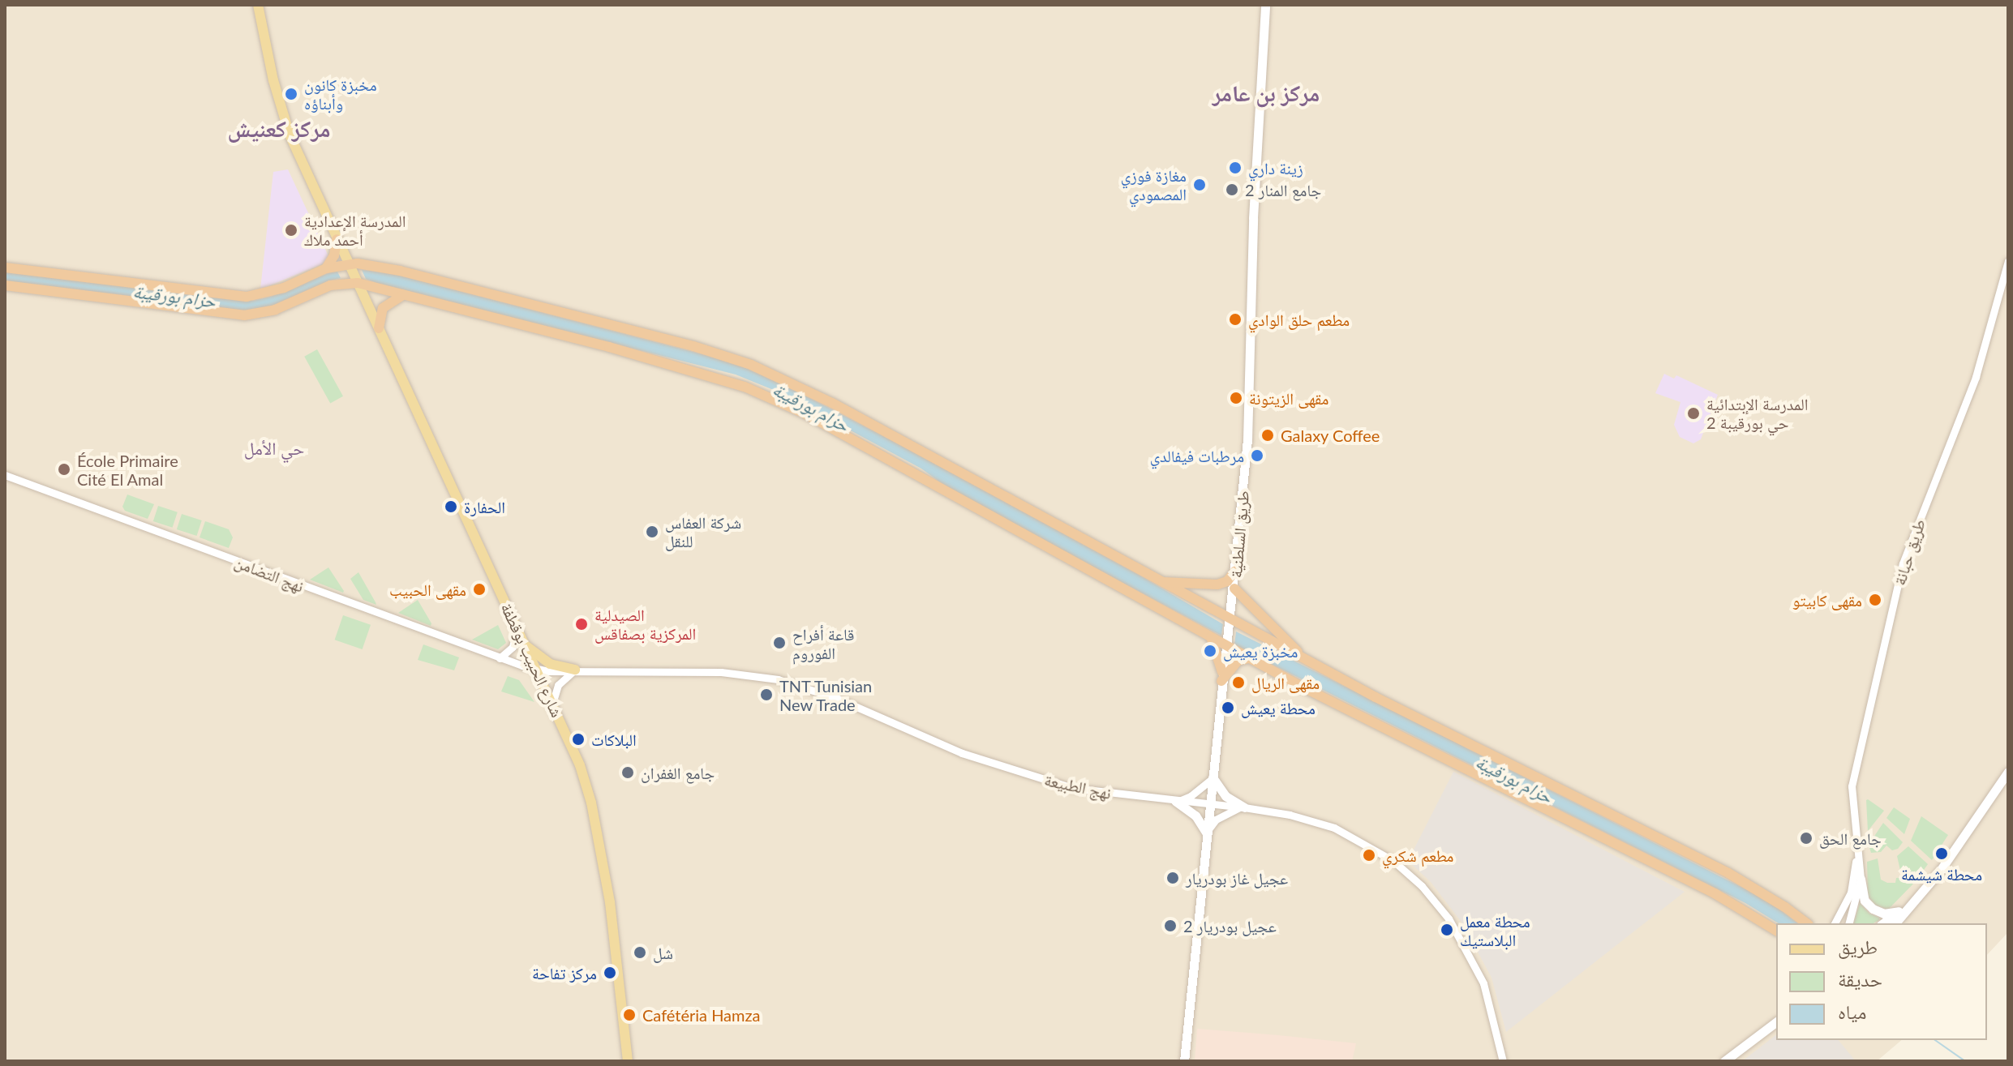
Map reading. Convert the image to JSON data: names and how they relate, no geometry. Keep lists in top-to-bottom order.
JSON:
{
  "streets": {
    "main road": ["طريق السلطنية", "شارع الحبيب بوقطفة"],
    "street": ["طريق حبانة", "نهج التضامن", "نهج الطبيعة"]
  },
  "crossings": [
    ["طريق السلطنية", "نهج الطبيعة"],
    ["نهج التضامن", "شارع الحبيب بوقطفة"],
    ["نهج التضامن", "نهج الطبيعة"],
    ["شارع الحبيب بوقطفة", "نهج الطبيعة"]
  ],
  "districts": ["مركز بن عامر", "مركز كعنيش", "حي الأمل"],
  "water": ["حزام بورقيبة"],
  "places": [
    "مخبزة كانون وأبناؤه",
    "زينة داري",
    "مغازة فوزي المصمودي",
    "جامع المنار 2",
    "المدرسة الإعدادية أحمد ملاك",
    "مطعم حلق الوادي",
    "مقهى الزيتونة",
    "المدرسة الإبتدائية حي بورقيبة 2",
    "Galaxy Coffee",
    "مرطبات فيفالدي",
    "École Primaire Cité El Amal",
    "الحفارة",
    "شركة العفاس للنقل",
    "مقهى الحبيب",
    "مقهى كابيتو",
    "الصيدلية المركزية بصفاقس",
    "قاعة أفراح الفوروم",
    "مخبزة يعيش",
    "مقهى الريال",
    "TNT Tunisian New Trade",
    "محطة يعيش",
    "البلاكات",
    "جامع الغفران",
    "جامع الحق",
    "محطة شيشمة",
    "مطعم شكري",
    "عجيل غاز بودريار",
    "عجيل بودريار 2",
    "محطة معمل البلاستيك",
    "شل",
    "مركز تفاحة",
    "Cafétéria Hamza"
  ],
  "legend": ["طريق", "حديقة", "مياه"]
}
